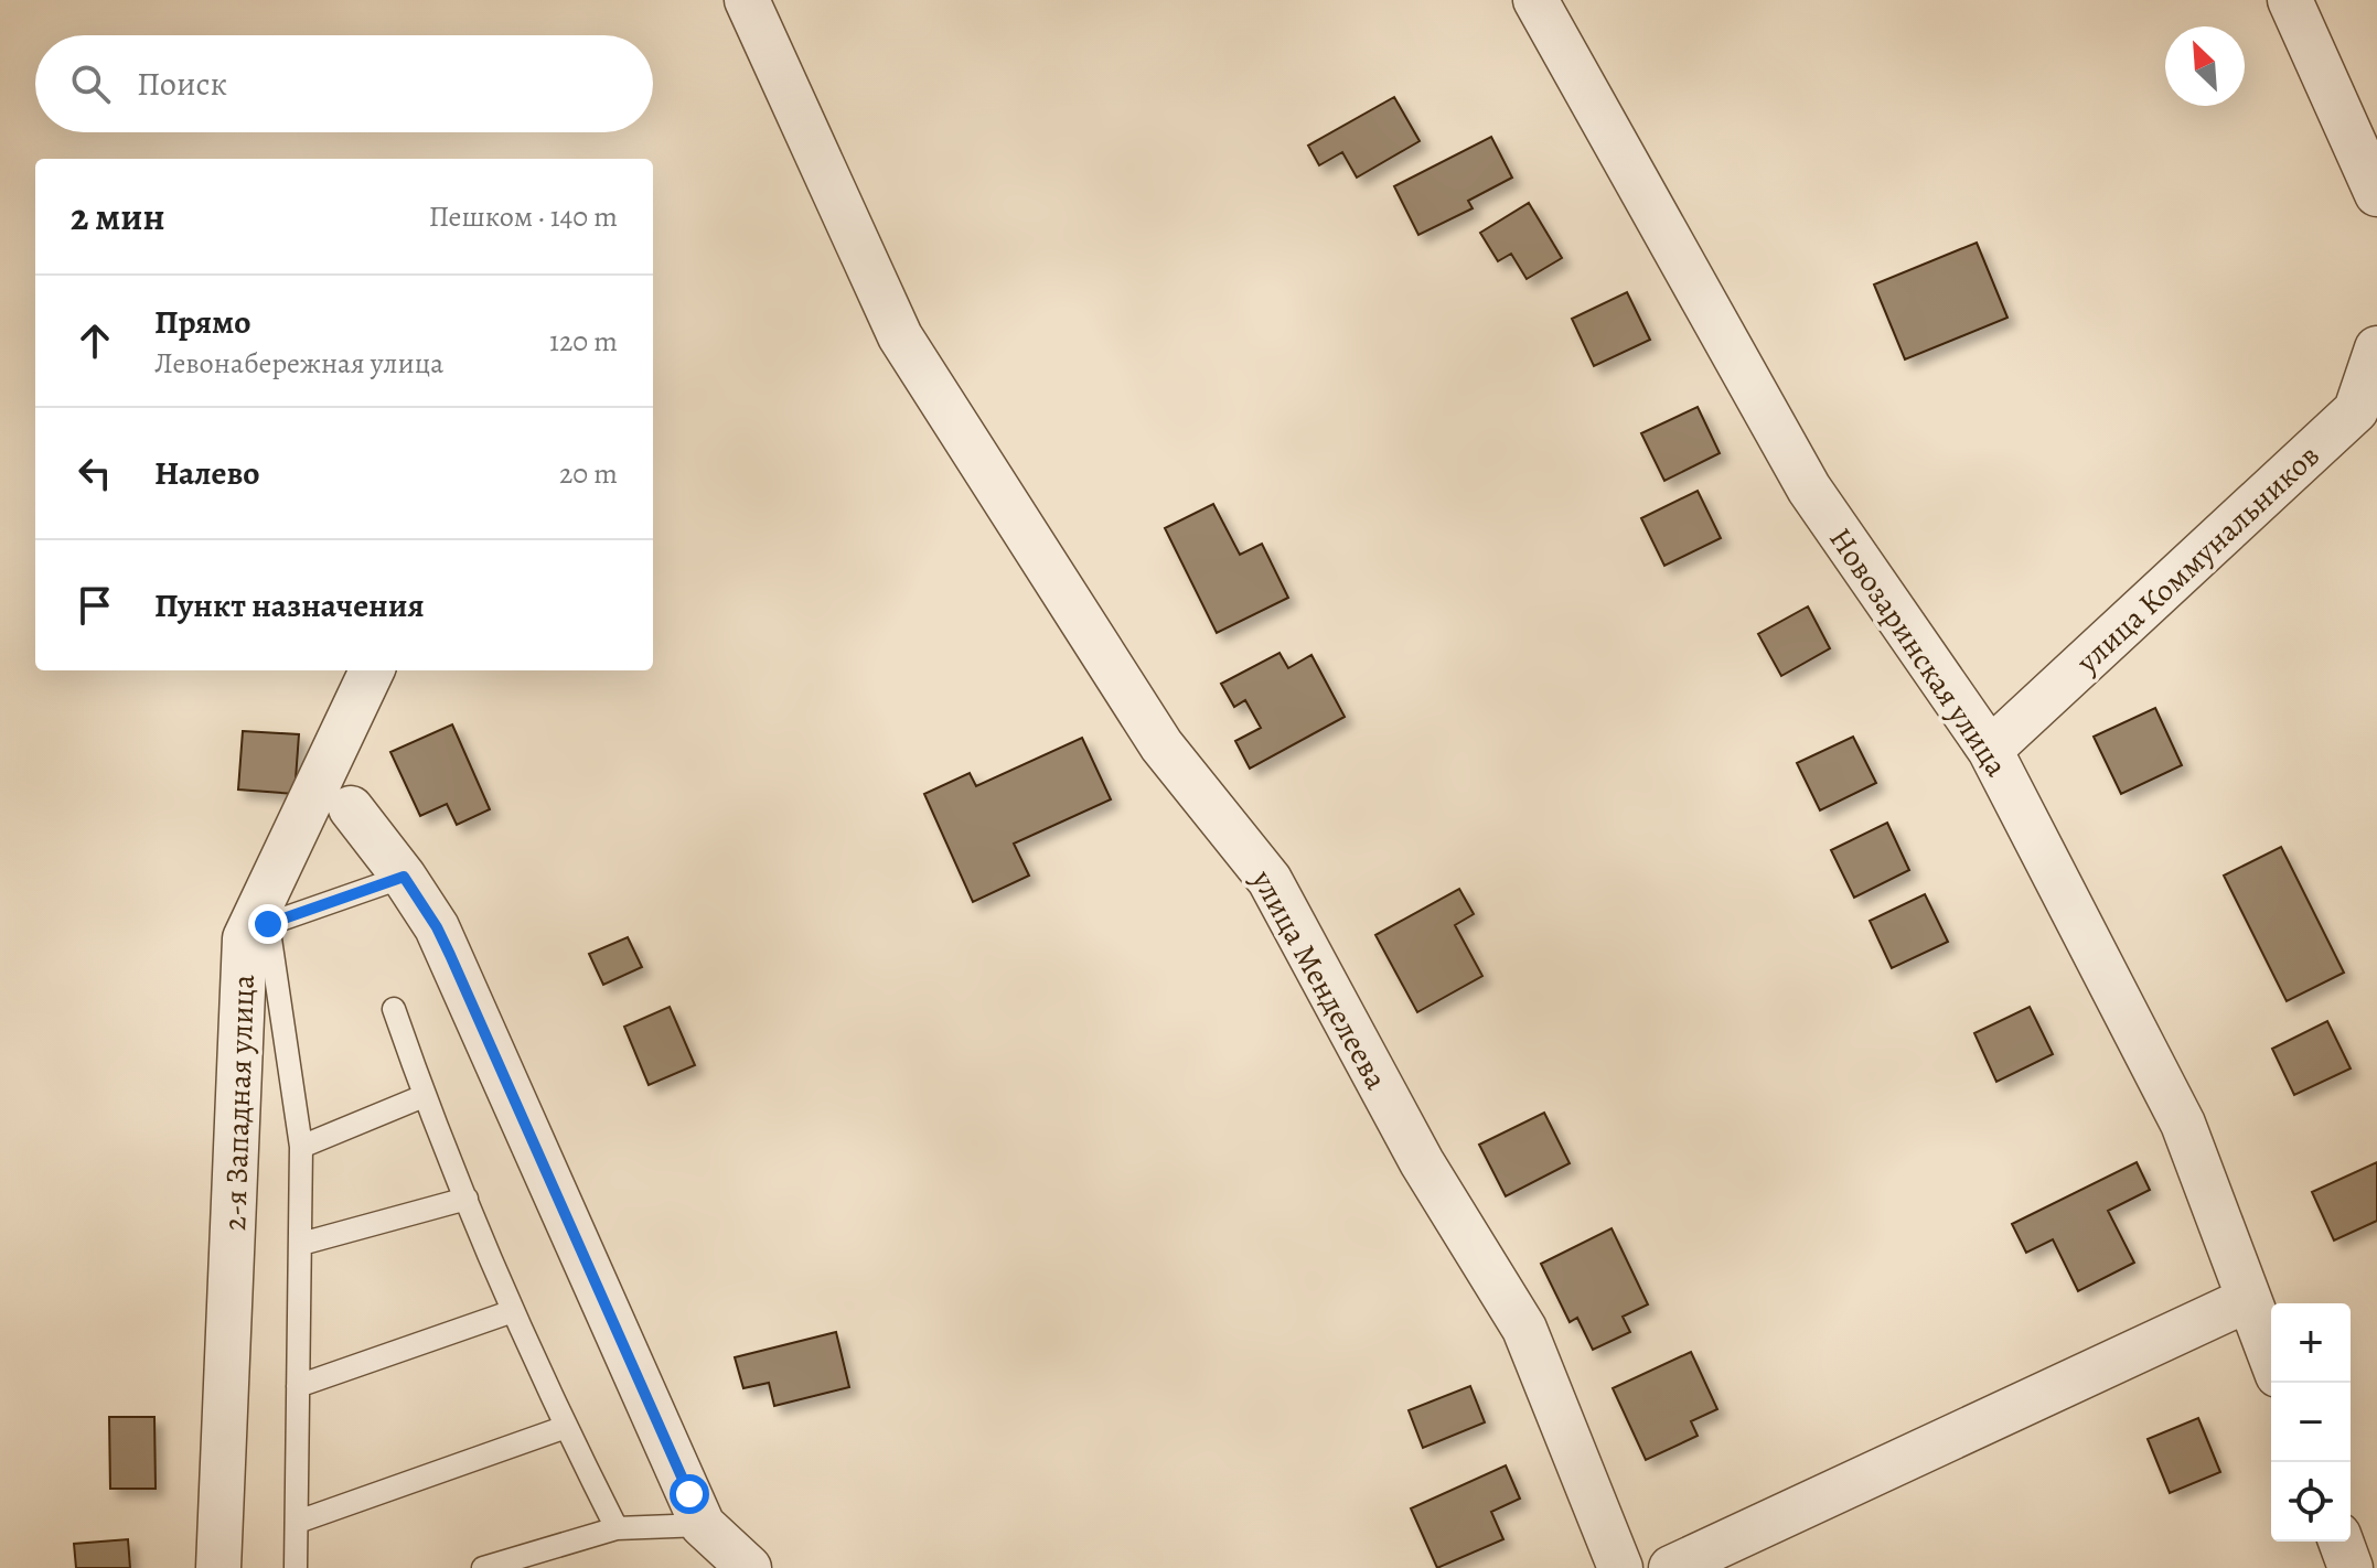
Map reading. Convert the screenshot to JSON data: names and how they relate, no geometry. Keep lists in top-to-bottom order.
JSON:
{
  "streets": {
    "street": [
      "улица Коммунальников",
      "Новозаринская улица",
      "улица Менделеева",
      "2-я Западная улица"
    ]
  },
  "crossings": [
    ["улица Коммунальников", "Новозаринская улица"]
  ],
  "north": "top left",
  "page": {
    "search": "Поиск",
    "heading": ["2 мин", "Пешком · 140 m"],
    "list": [
      ["Прямо", "Левонабережная улица", "120 m"],
      ["Налево", "20 m"],
      "Пункт назначения"
    ],
    "map_buttons": ["+", "−"]
  }
}
